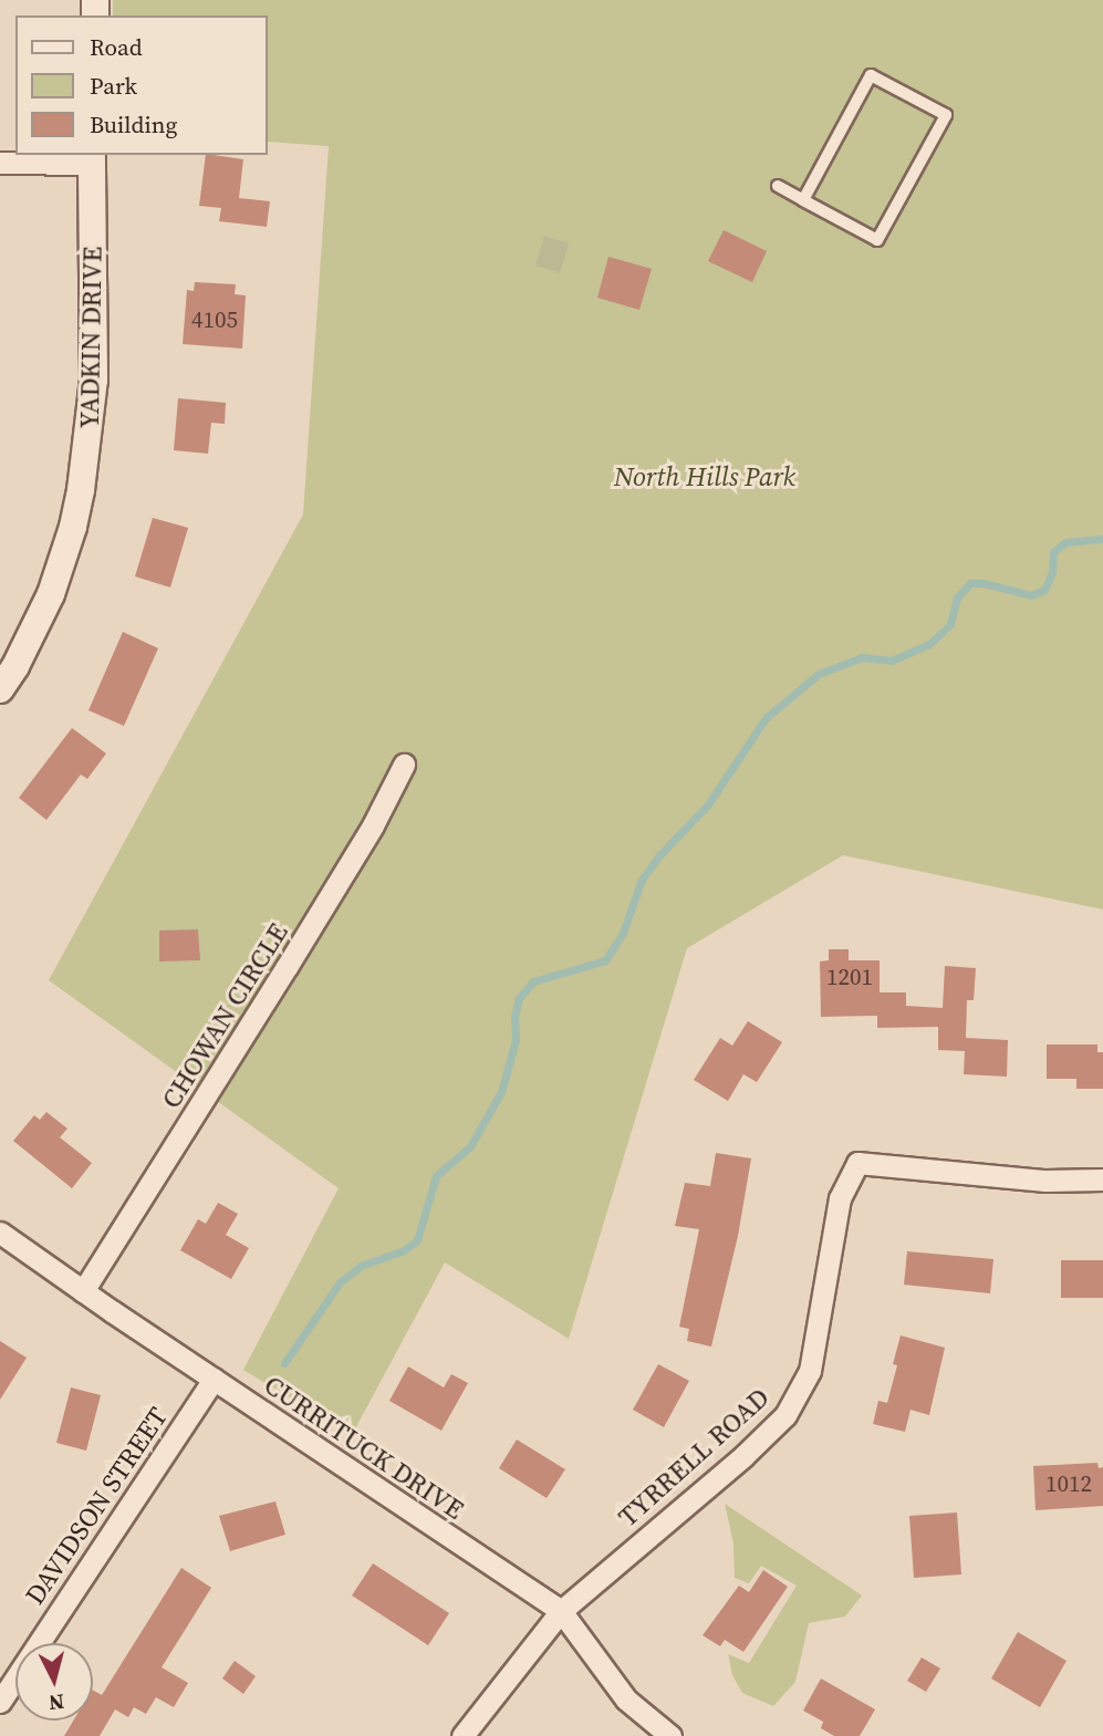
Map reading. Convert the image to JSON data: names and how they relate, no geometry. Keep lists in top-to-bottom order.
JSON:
{
  "streets": {
    "street": [
      "YADKIN DRIVE",
      "CHOWAN CIRCLE",
      "CURRITUCK DRIVE",
      "TYRRELL ROAD",
      "DAVIDSON STREET"
    ]
  },
  "crossings": [
    ["CHOWAN CIRCLE", "CURRITUCK DRIVE"],
    ["CURRITUCK DRIVE", "TYRRELL ROAD"],
    ["CURRITUCK DRIVE", "DAVIDSON STREET"]
  ],
  "parks": ["North Hills Park"],
  "house_numbers": ["4105", "1201", "1012"],
  "legend": ["Road", "Park", "Building"],
  "north": "bottom"
}
